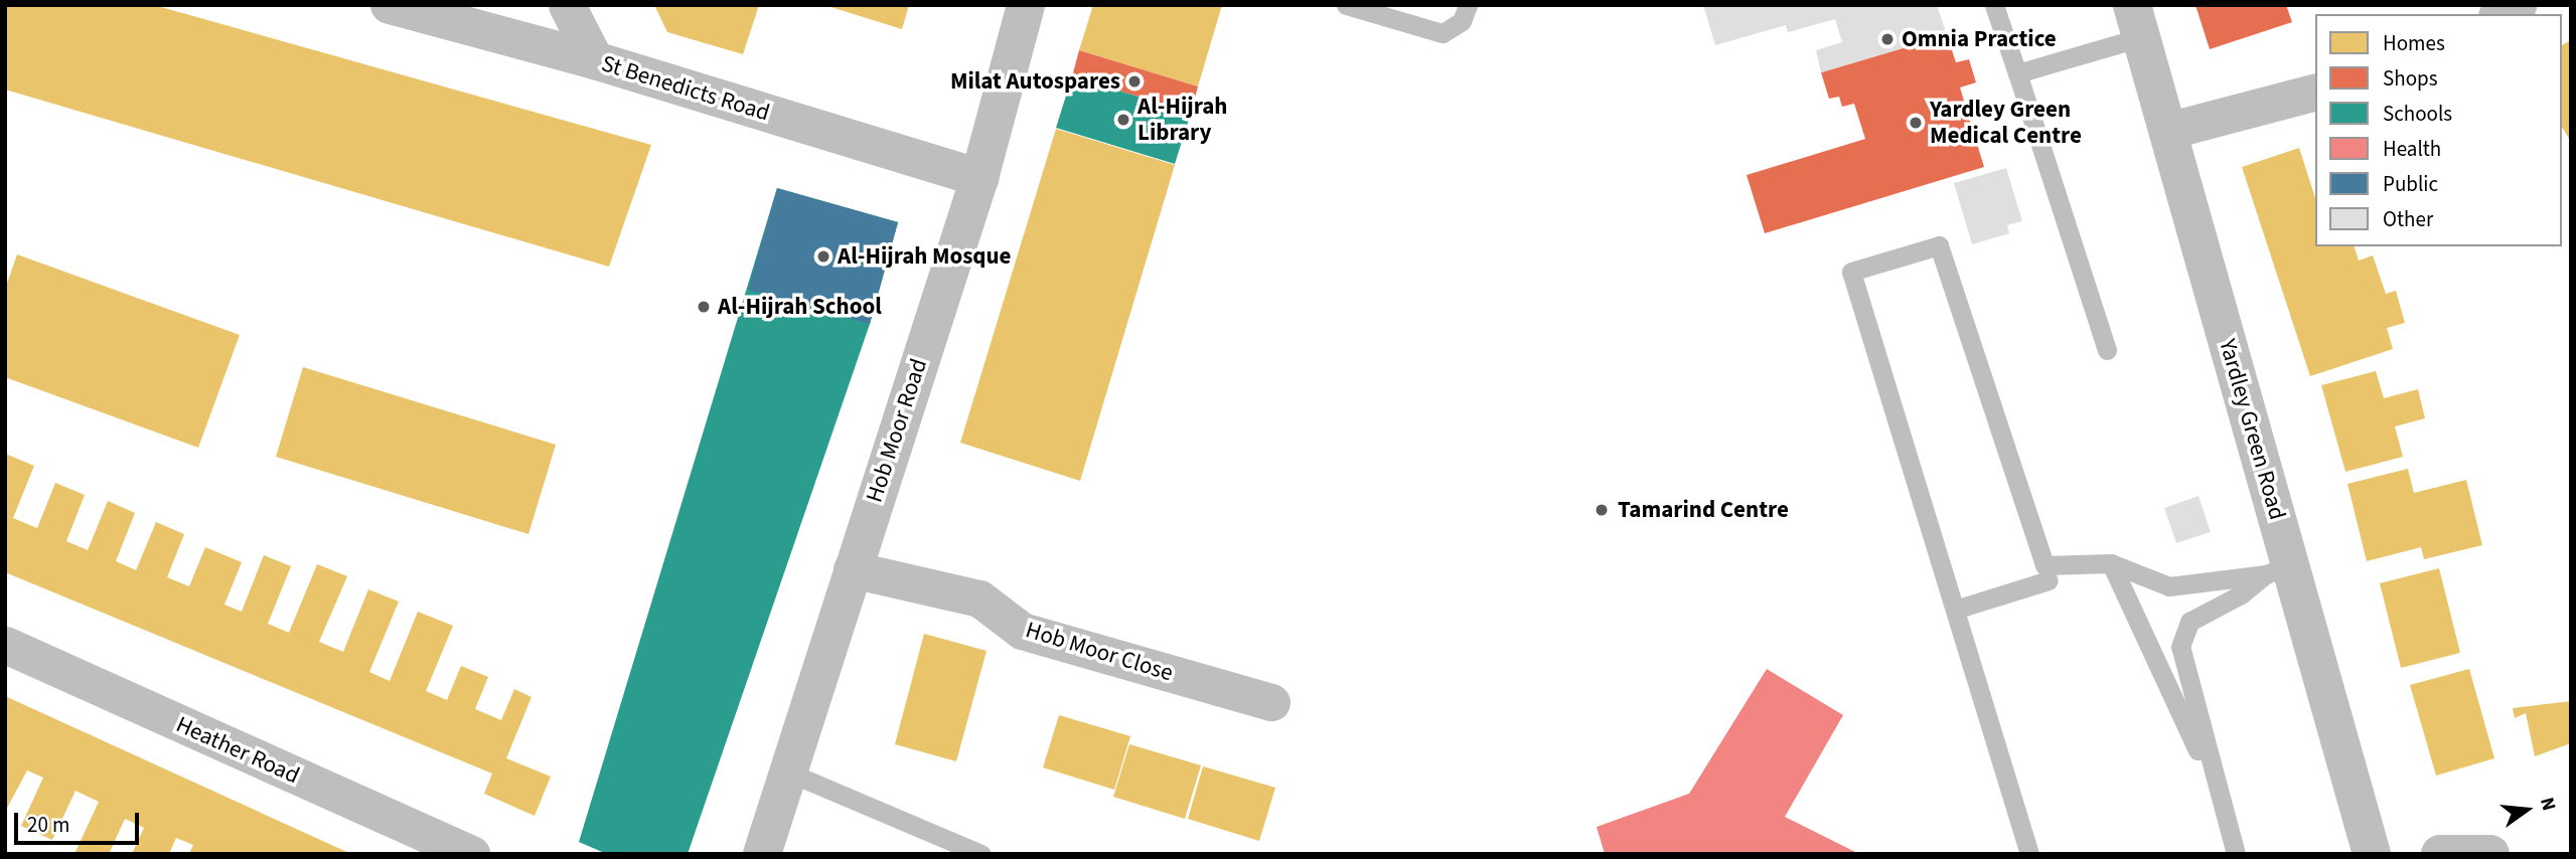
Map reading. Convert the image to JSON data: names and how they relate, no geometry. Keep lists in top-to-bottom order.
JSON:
{
  "streets": {
    "street": [
      "St Benedicts Road",
      "Yardley Green Road",
      "Hob Moor Road",
      "Hob Moor Close",
      "Heather Road"
    ]
  },
  "crossings": [
    ["St Benedicts Road", "Hob Moor Road"],
    ["Hob Moor Road", "Hob Moor Close"]
  ],
  "places": [
    "Omnia Practice",
    "Milat Autospares",
    "Al-Hijrah Library",
    "Yardley Green Medical Centre",
    "Al-Hijrah Mosque",
    "Al-Hijrah School",
    "Tamarind Centre"
  ],
  "legend": [
    "Homes",
    "Shops",
    "Schools",
    "Health",
    "Public",
    "Other"
  ],
  "scale_bar": "20 m",
  "north": "right"
}
